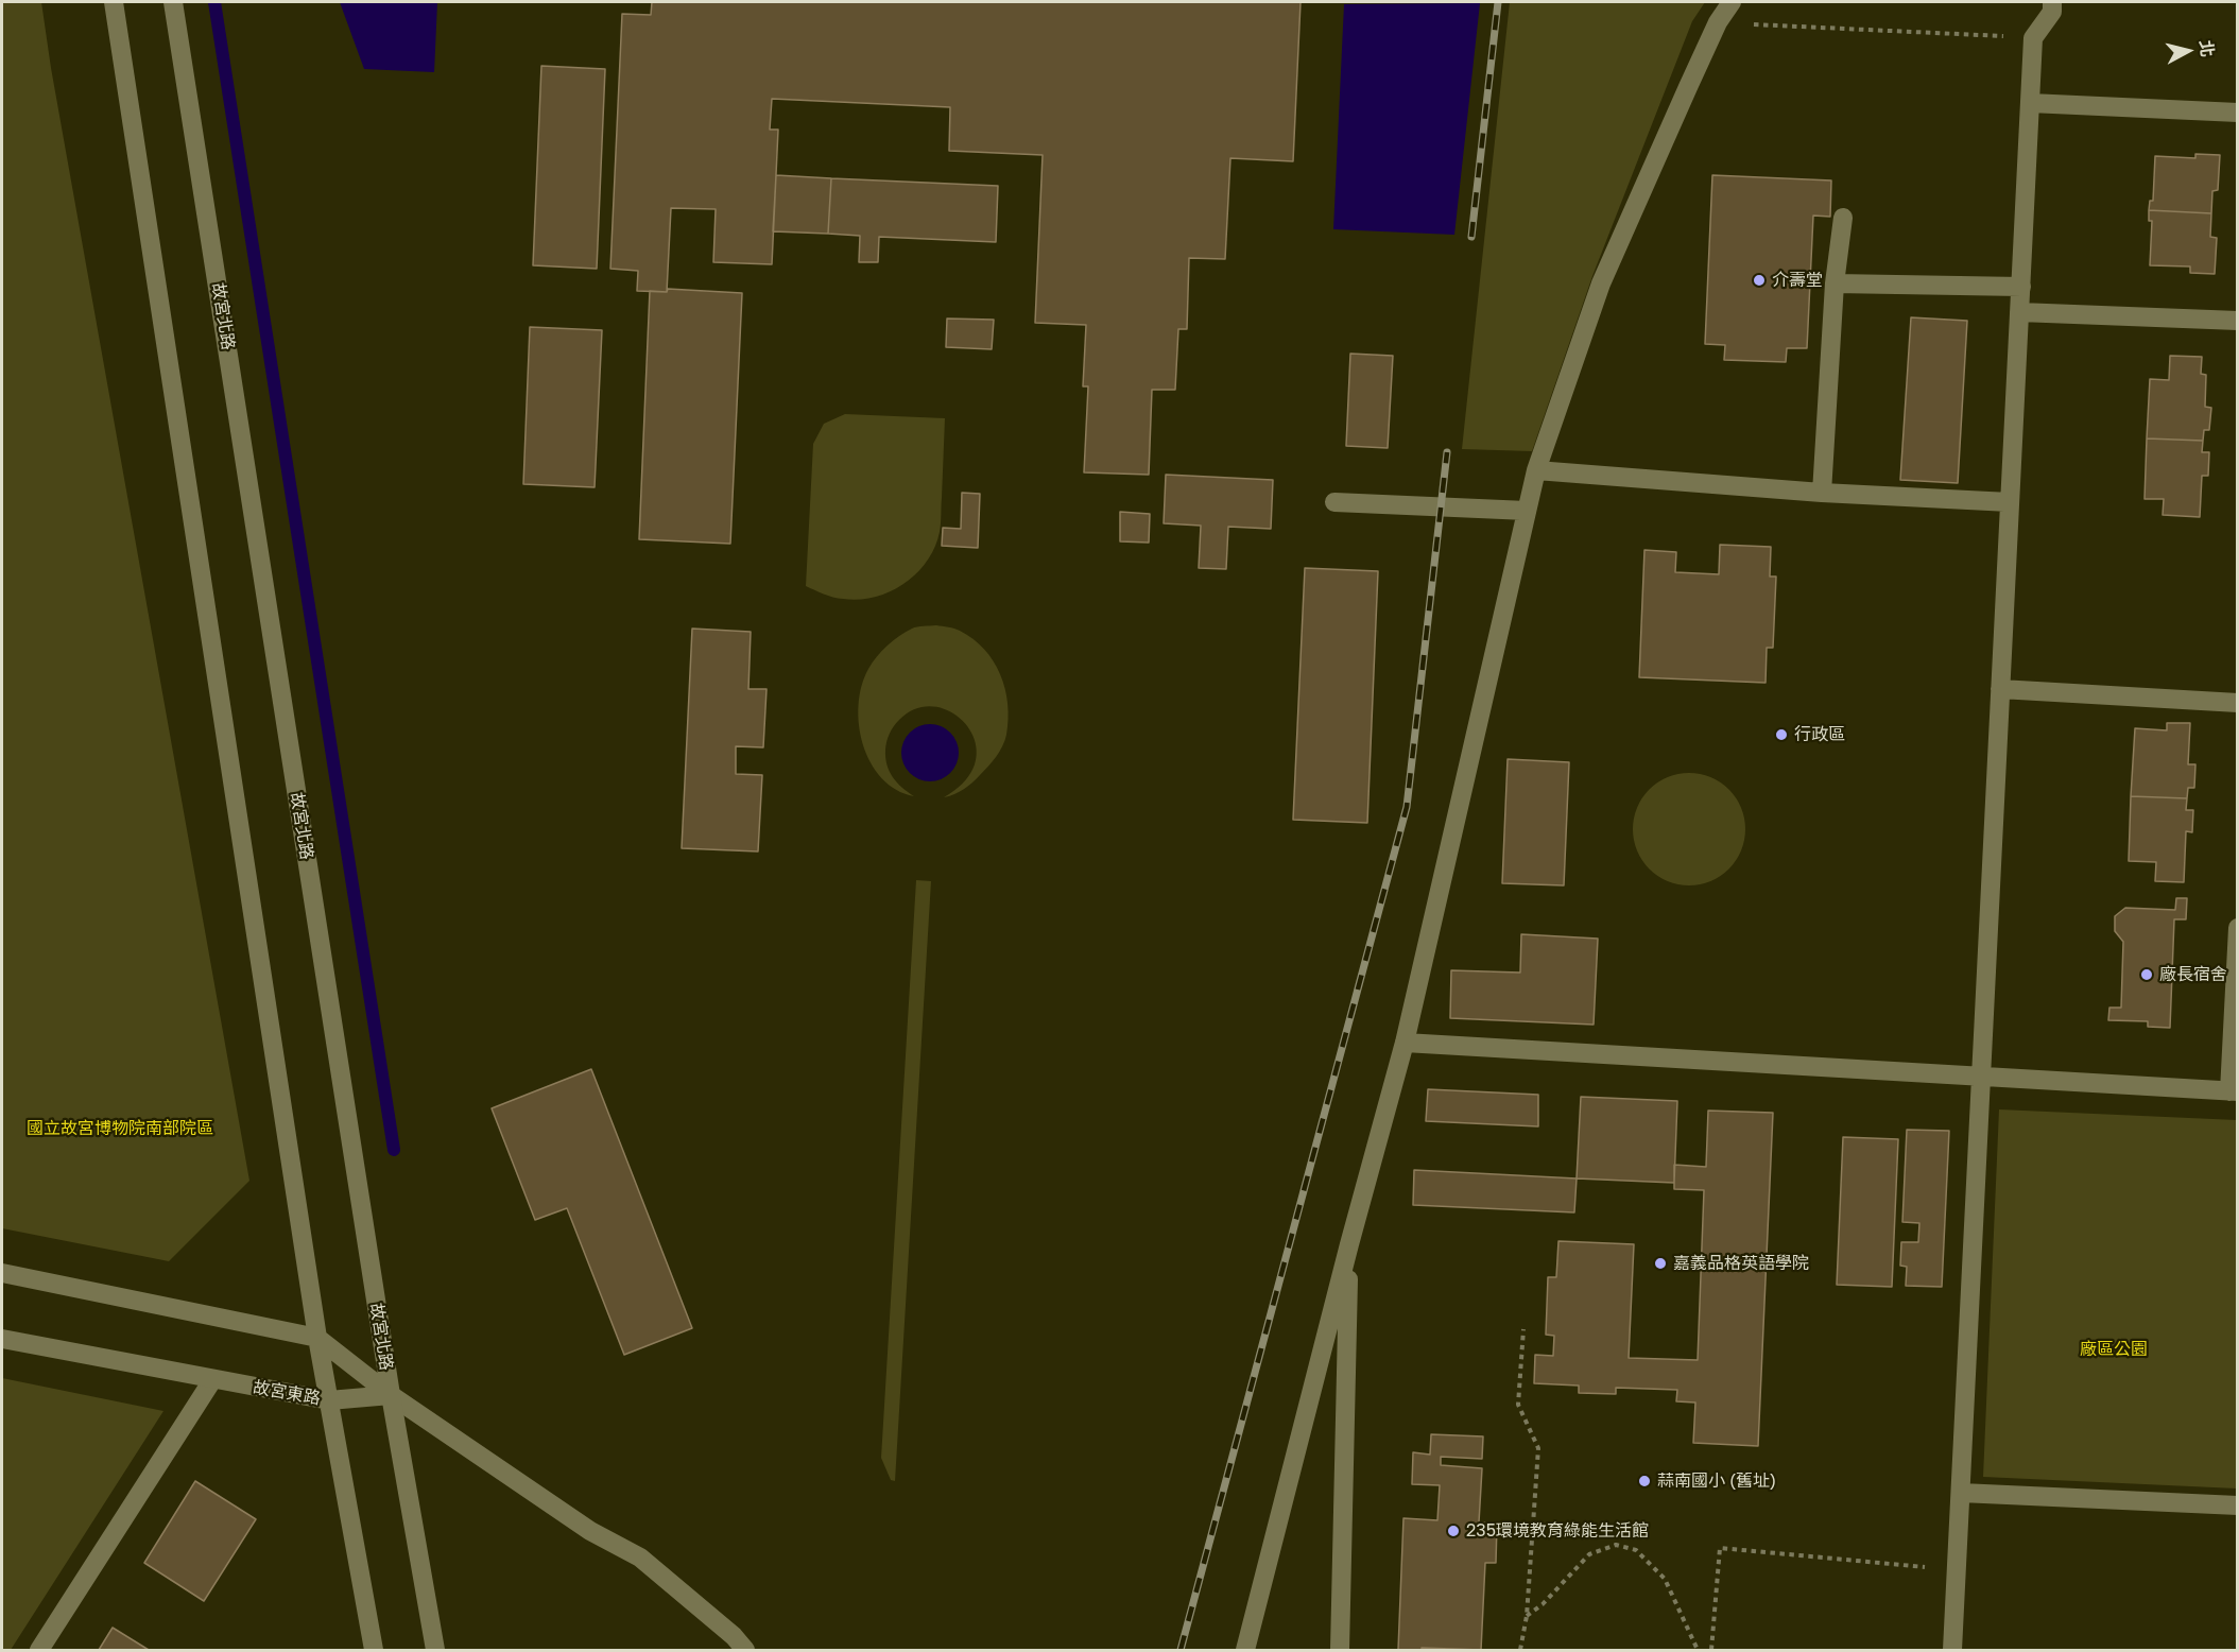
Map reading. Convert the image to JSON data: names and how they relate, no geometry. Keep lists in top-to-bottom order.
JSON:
{
  "streets": {
    "street": ["故宮北路", "故宮東路"]
  },
  "crossings": [
    ["故宮北路", "故宮東路"]
  ],
  "parks": ["國立故宮博物院南部院區", "廠區公園"],
  "places": [
    "介壽堂",
    "行政區",
    "廠長宿舍",
    "嘉義品格英語學院",
    "蒜南國小 (舊址)",
    "235環境教育綠能生活館"
  ],
  "north": "right"
}
